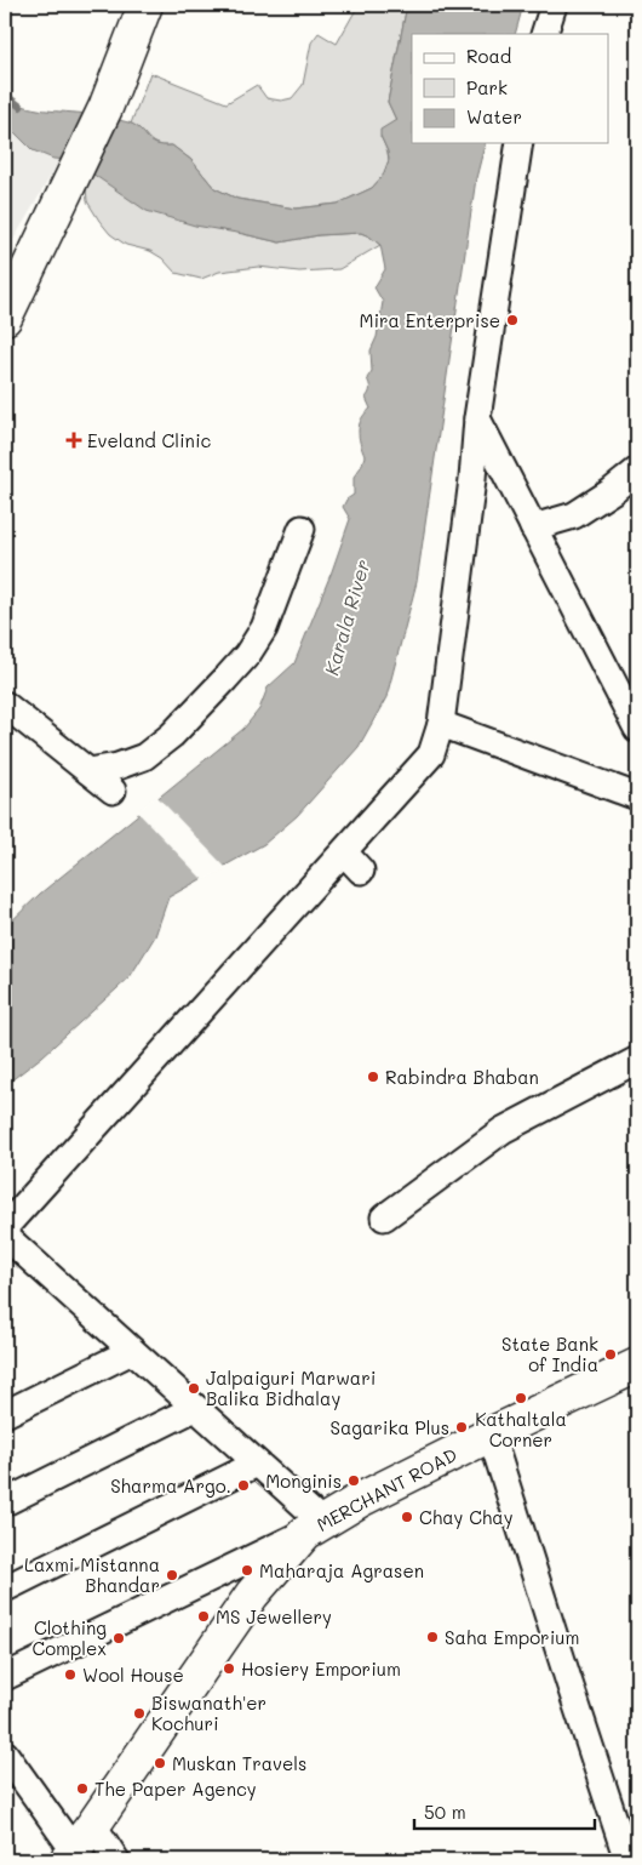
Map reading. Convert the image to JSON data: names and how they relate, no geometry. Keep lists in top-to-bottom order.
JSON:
{
  "streets": {
    "street": ["MERCHANT ROAD"]
  },
  "water": ["Karala River"],
  "places": {
    "other": [
      "Mira Enterprise",
      "Rabindra Bhaban",
      "State Bank of India",
      "Jalpaiguri Marwari Balika Bidhalay",
      "Kathaltala Corner",
      "Sagarika Plus",
      "Monginis",
      "Sharma Argo.",
      "Chay Chay",
      "Maharaja Agrasen",
      "Laxmi Mistanna Bhandar",
      "MS Jewellery",
      "Saha Emporium",
      "Clothing Complex",
      "Hosiery Emporium",
      "Wool House",
      "Biswanath'er Kochuri",
      "Muskan Travels",
      "The Paper Agency"
    ],
    "health": ["Eveland Clinic"]
  },
  "legend": ["Road", "Park", "Water"],
  "scale_bar": "50 m"
}
